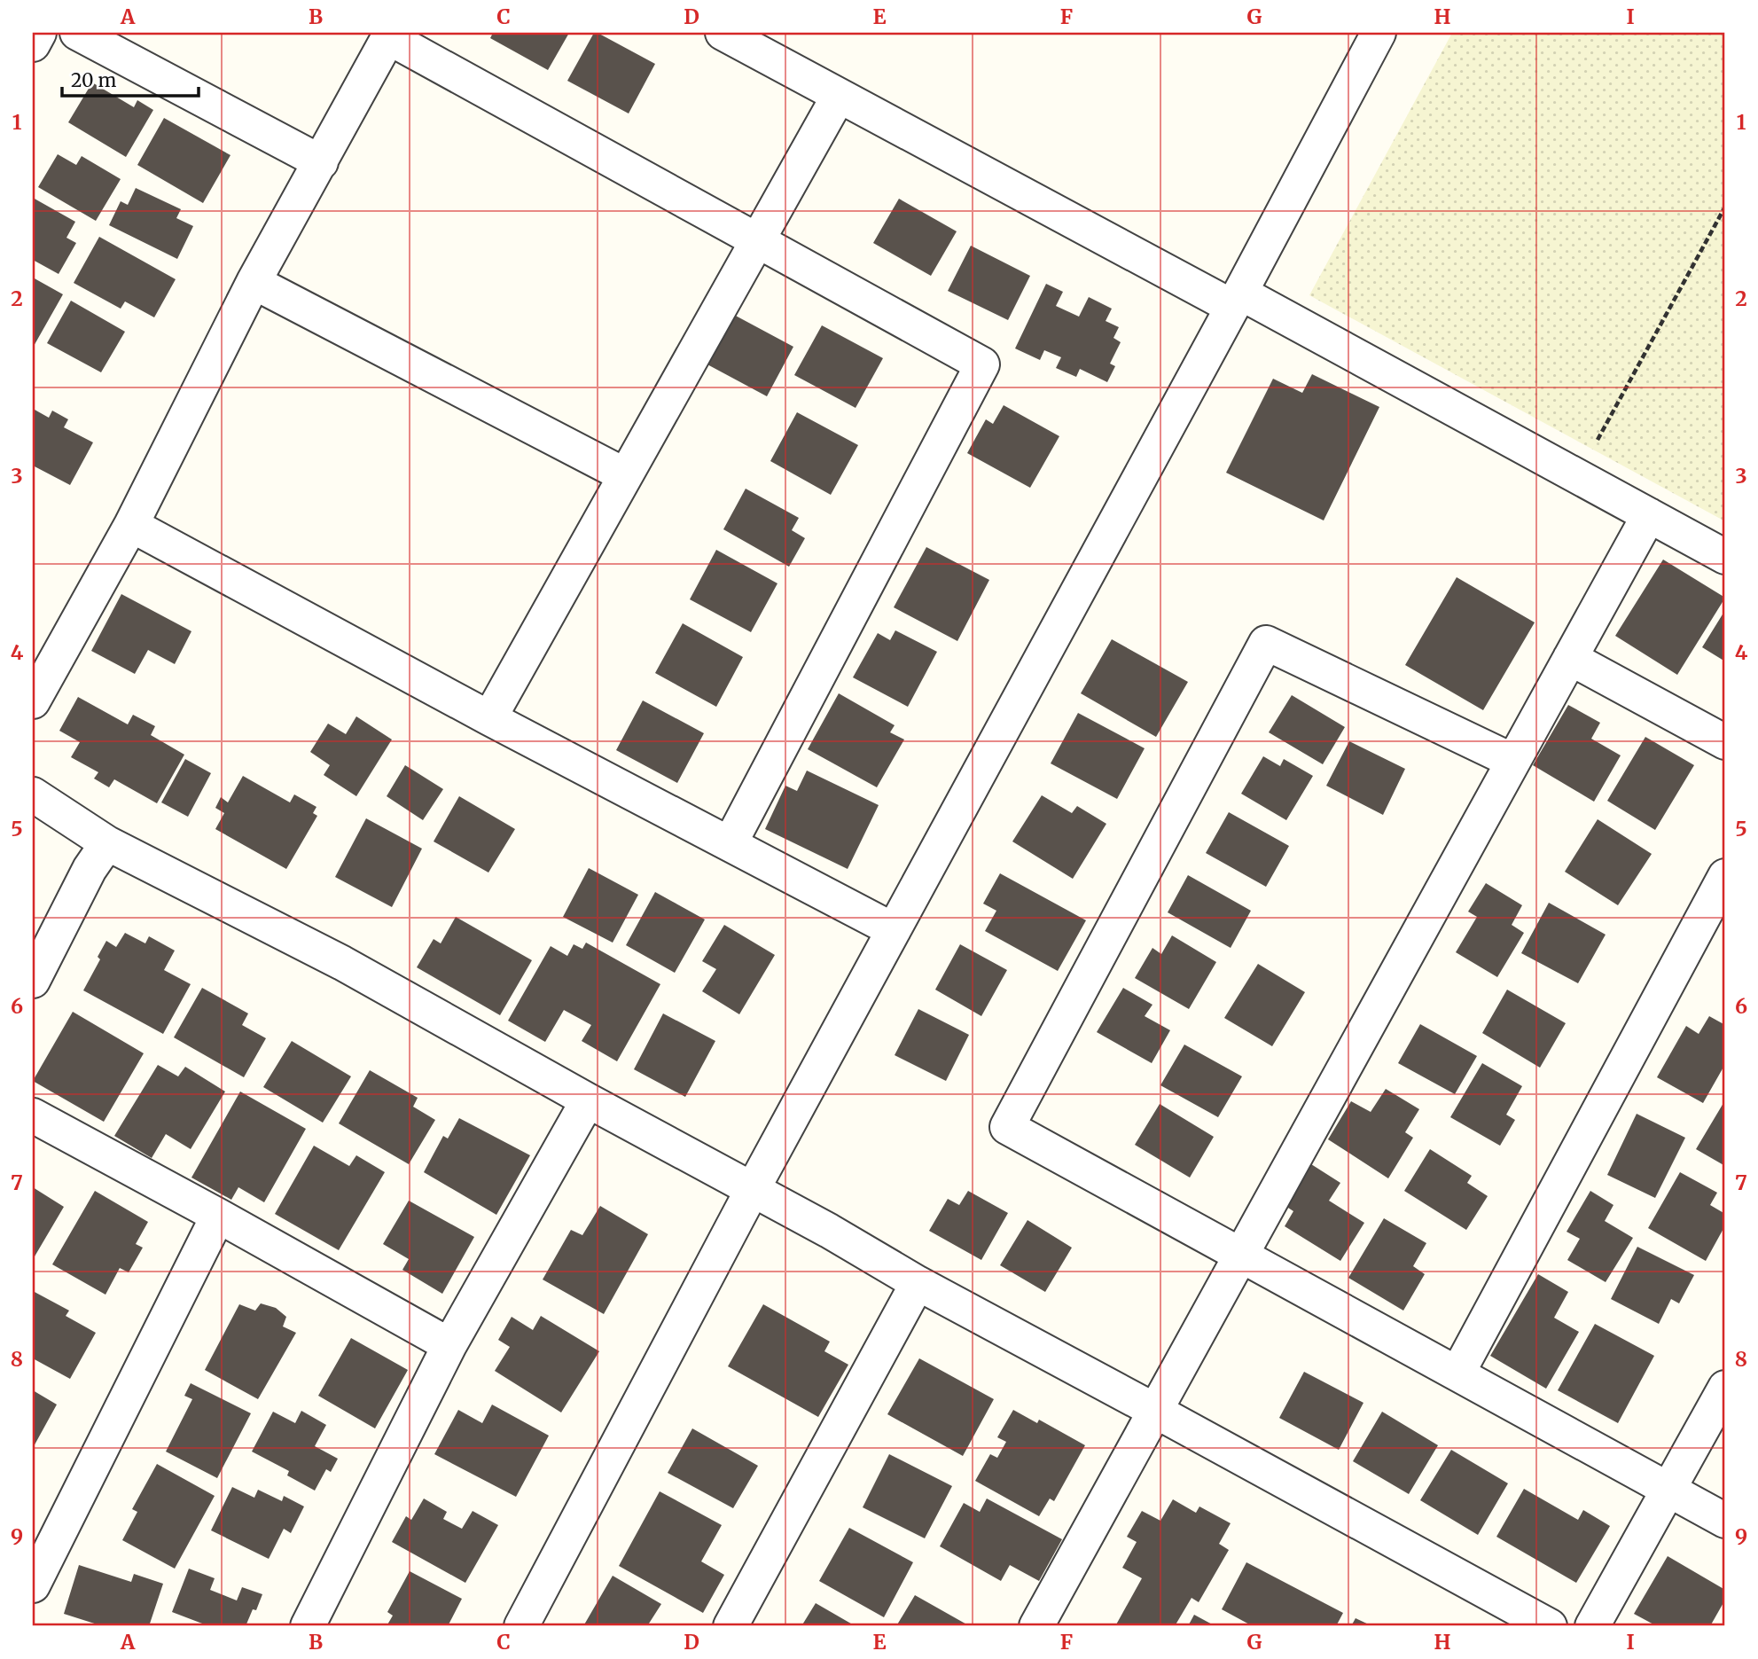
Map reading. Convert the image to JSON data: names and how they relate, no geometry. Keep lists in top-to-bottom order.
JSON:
{
  "scale_bar": "20 m",
  "grid": {
    "columns": [
      "A",
      "B",
      "C",
      "D",
      "E",
      "F",
      "G",
      "H",
      "I"
    ],
    "rows": [
      "1",
      "2",
      "3",
      "4",
      "5",
      "6",
      "7",
      "8",
      "9"
    ]
  }
}
